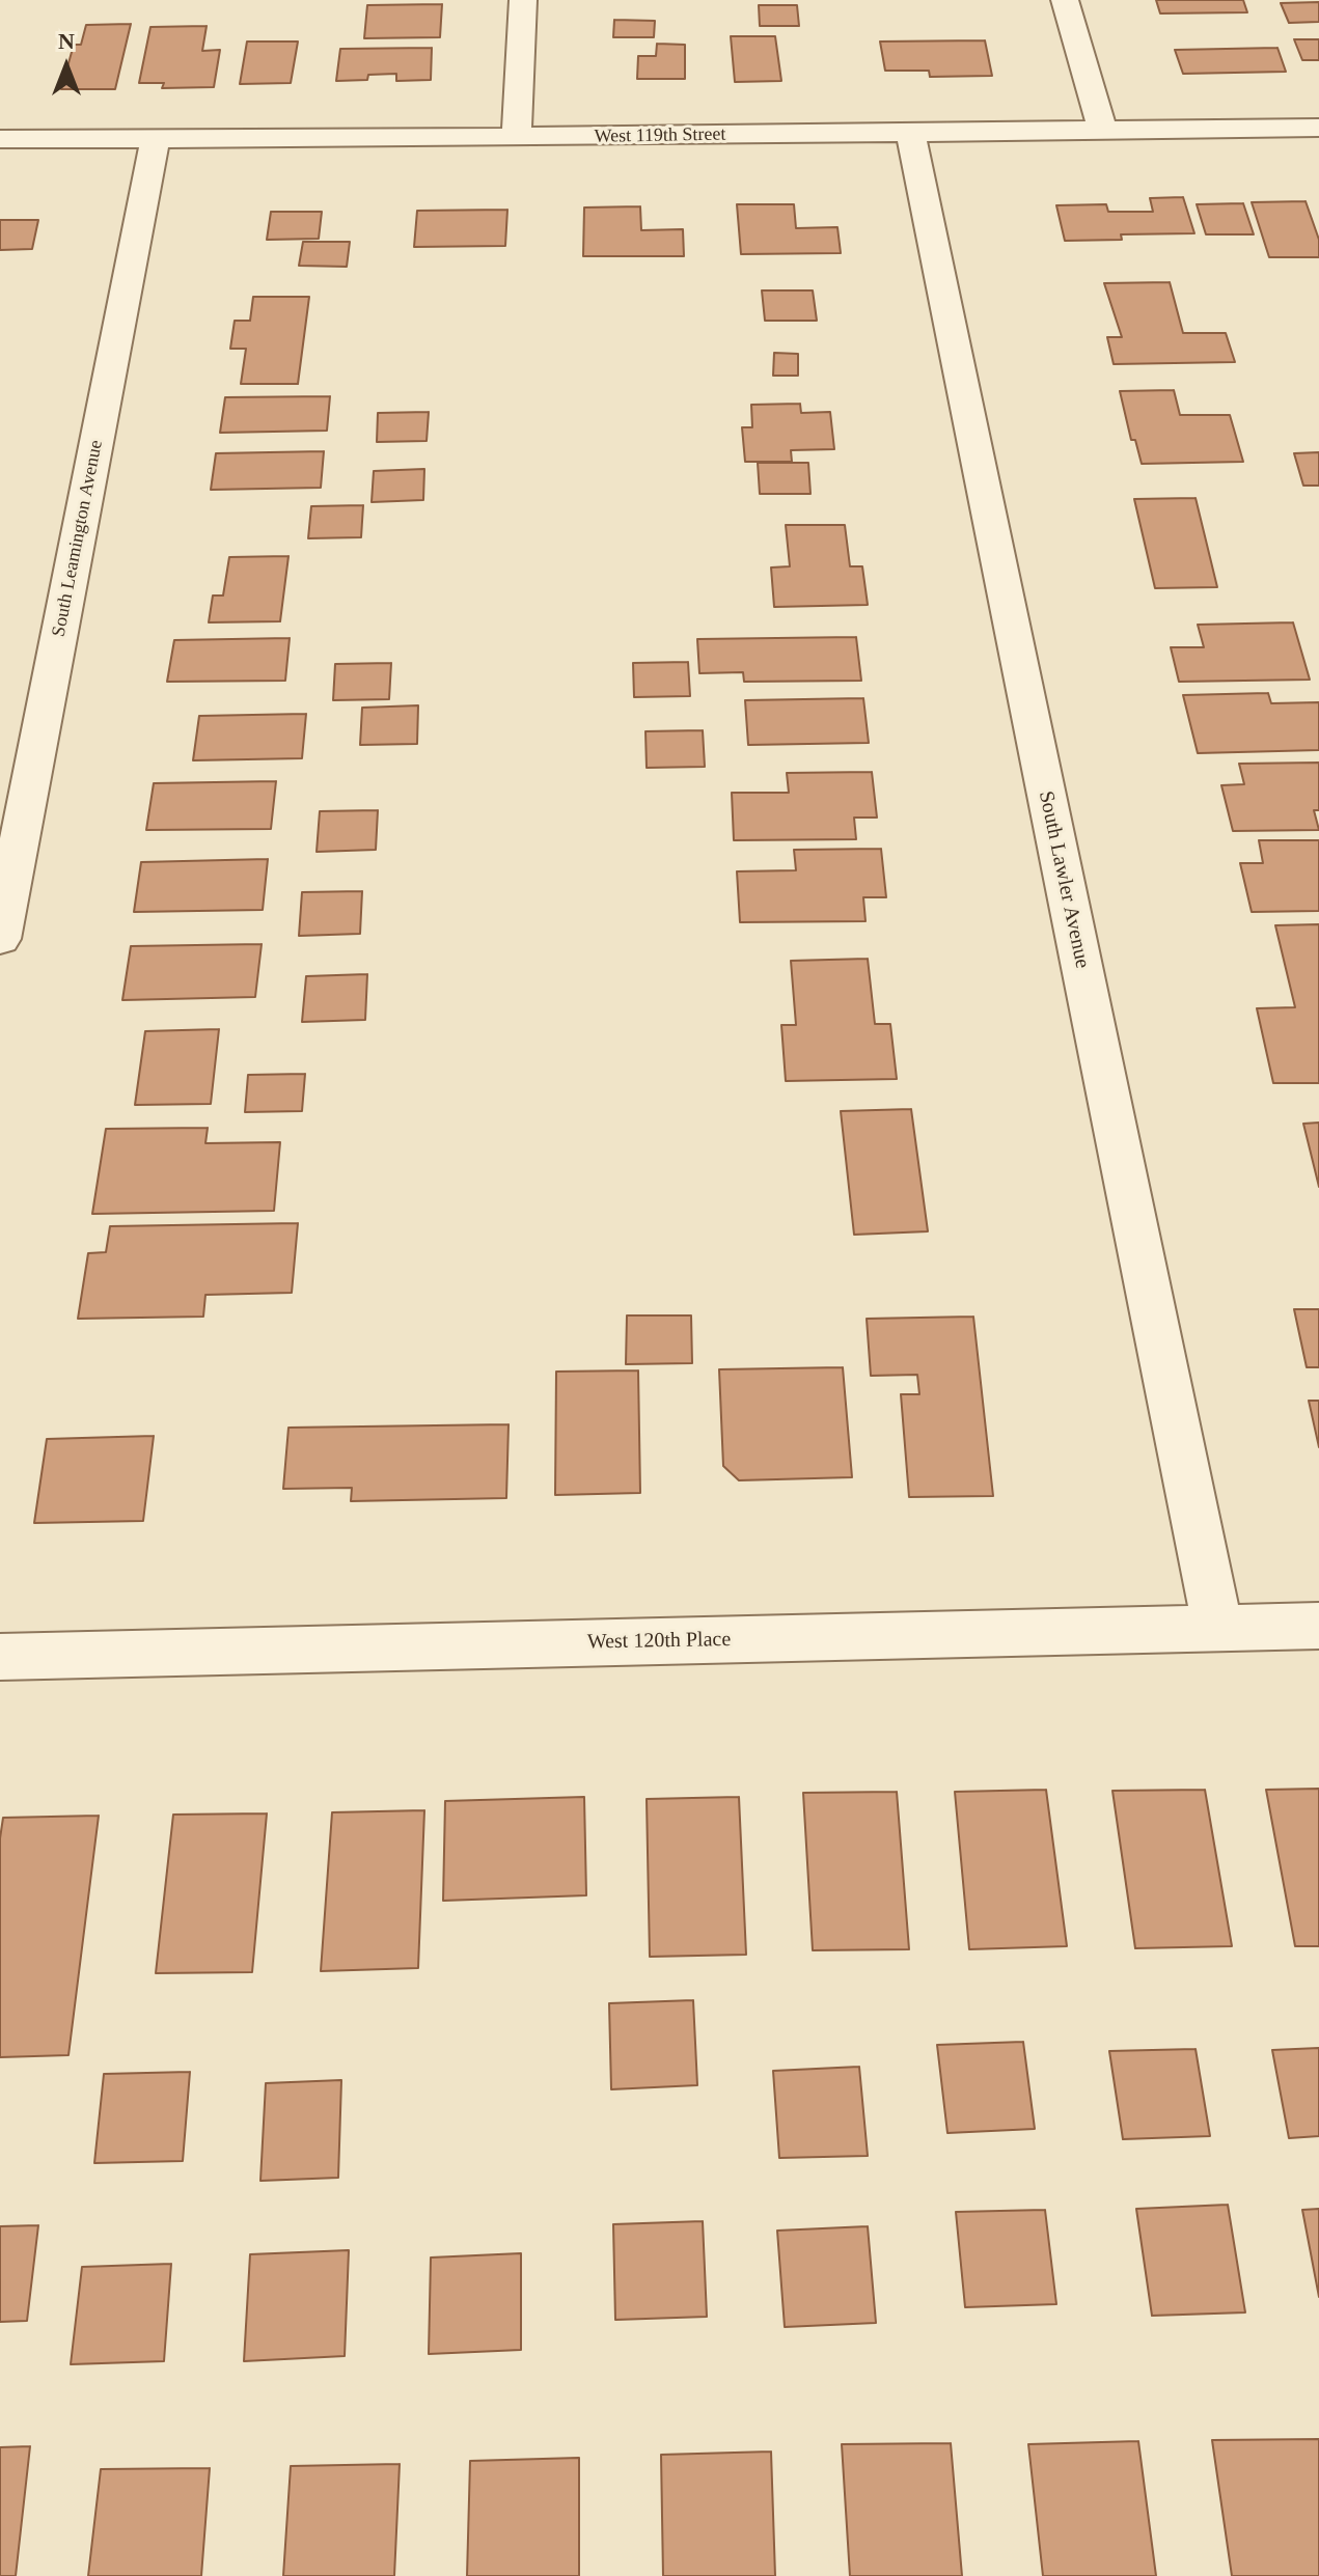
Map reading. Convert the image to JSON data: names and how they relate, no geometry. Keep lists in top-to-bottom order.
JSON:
{
  "streets": {
    "street": [
      "West 119th Street",
      "South Leamington Avenue",
      "South Lawler Avenue",
      "West 120th Place"
    ]
  },
  "crossings": [
    ["West 119th Street", "South Leamington Avenue"],
    ["West 119th Street", "South Lawler Avenue"],
    ["South Lawler Avenue", "West 120th Place"]
  ],
  "north": "top"
}
